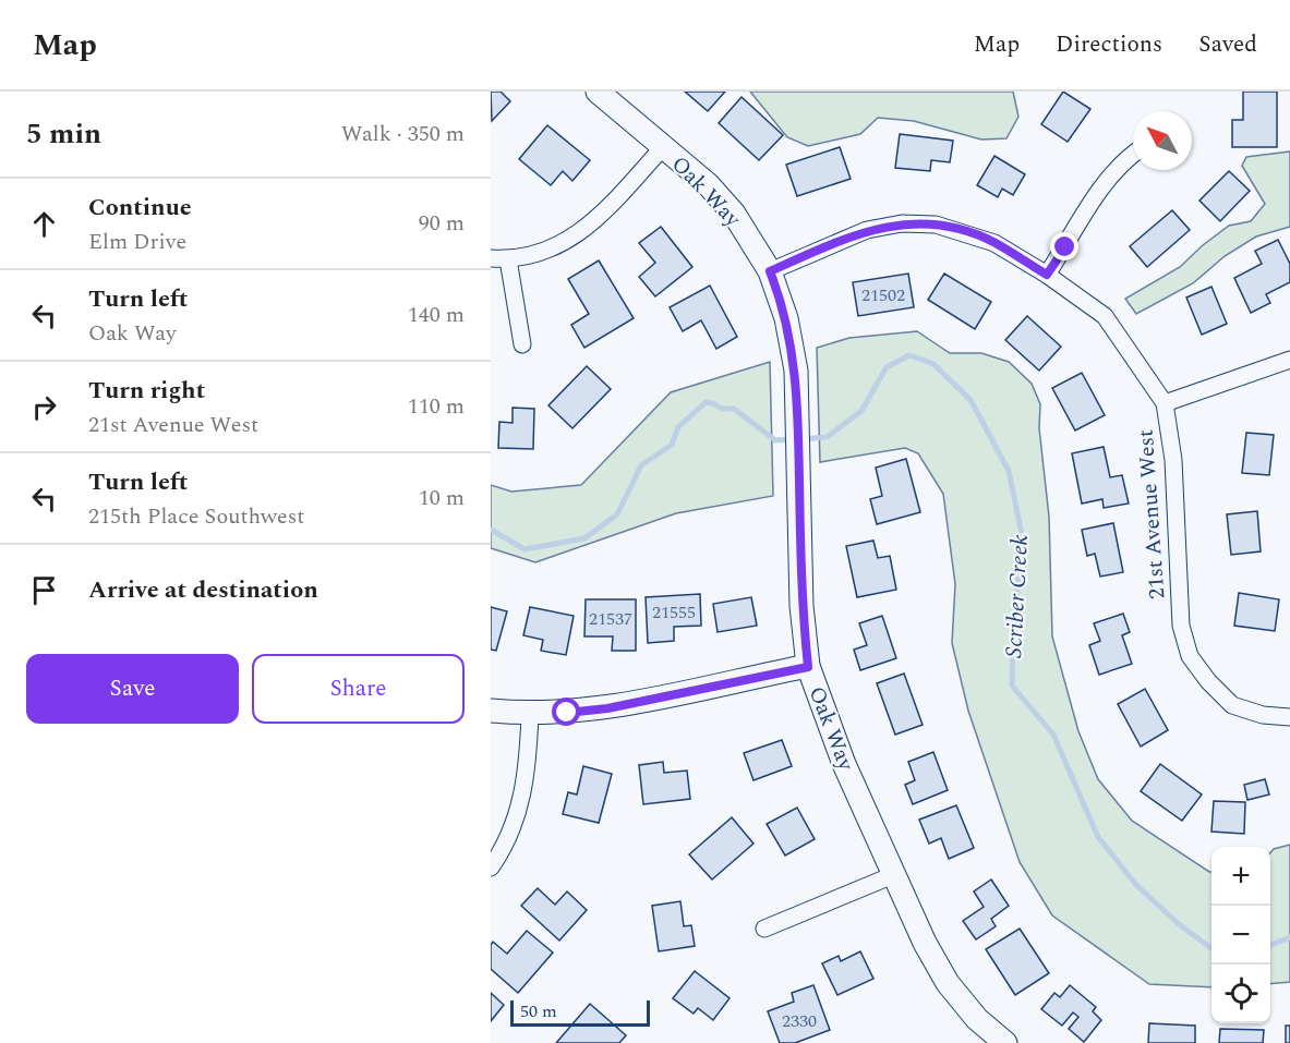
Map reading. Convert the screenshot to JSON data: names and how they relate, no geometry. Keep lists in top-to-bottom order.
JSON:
{
  "streets": {
    "street": ["Oak Way", "21st Avenue West"]
  },
  "crossings": [
    ["Oak Way", "21st Avenue West"]
  ],
  "water": ["Scriber Creek"],
  "house_numbers": [
    "21502",
    "21555",
    "21537",
    "2330"
  ],
  "scale_bar": "50 m",
  "north": "top left",
  "page": {
    "header": "Map",
    "nav": ["Map", "Directions", "Saved"],
    "heading": ["5 min", "Walk · 350 m"],
    "list": [
      ["Continue", "Elm Drive", "90 m"],
      ["Turn left", "Oak Way", "140 m"],
      ["Turn right", "21st Avenue West", "110 m"],
      ["Turn left", "215th Place Southwest", "10 m"],
      "Arrive at destination"
    ],
    "buttons": ["Save", "Share"],
    "map_buttons": ["+", "−"],
    "scale": "50 m"
  }
}
